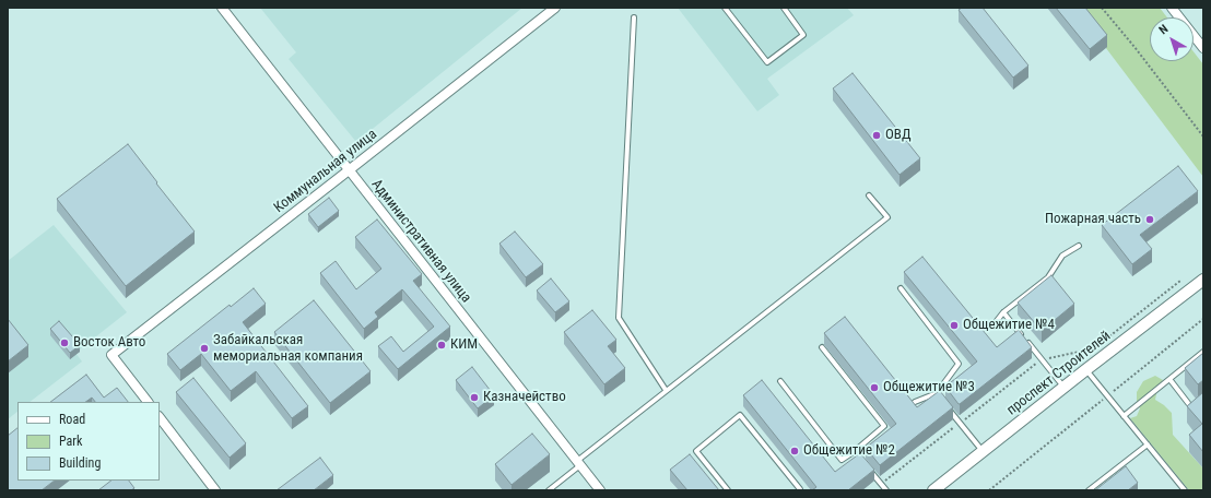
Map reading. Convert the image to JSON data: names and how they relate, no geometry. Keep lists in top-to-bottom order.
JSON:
{
  "streets": {
    "street": ["Коммунальная улица", "Административная улица", "проспект Строителей"]
  },
  "crossings": [
    ["Коммунальная улица", "Административная улица"]
  ],
  "places": [
    "ОВД",
    "Пожарная часть",
    "Общежитие №4",
    "Восток Авто",
    "КИМ",
    "Забайкальская мемориальная компания",
    "Общежитие №3",
    "Казначейство",
    "Общежитие №2"
  ],
  "legend": ["Road", "Park", "Building"],
  "north": "top left"
}
